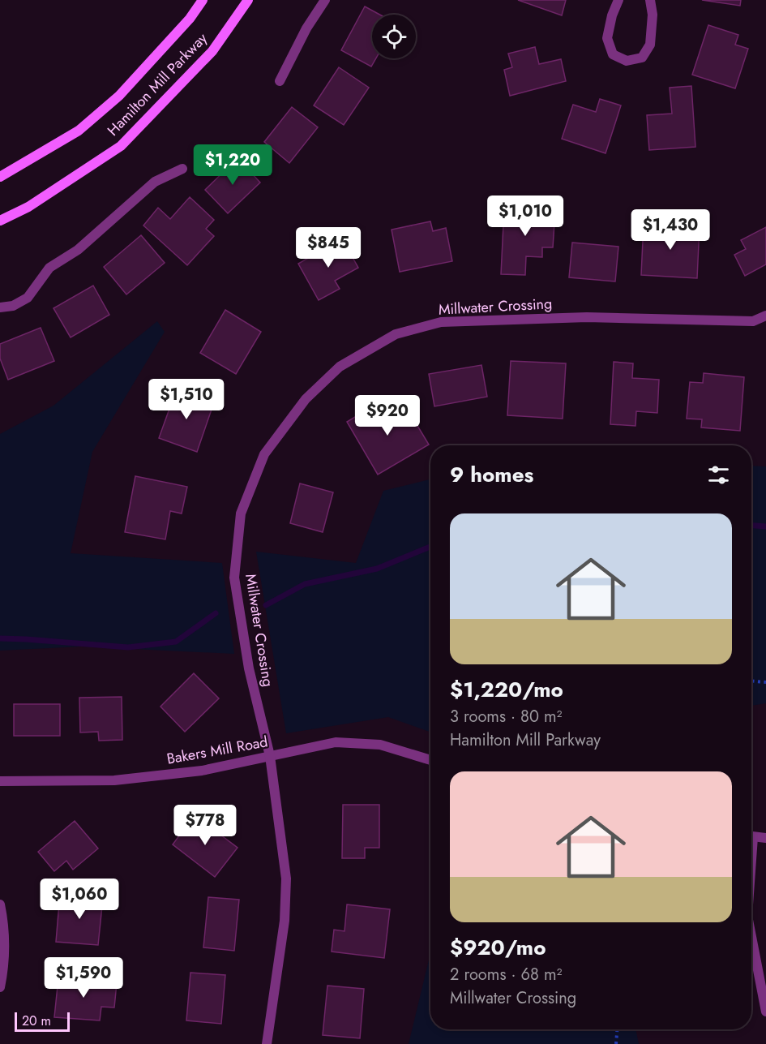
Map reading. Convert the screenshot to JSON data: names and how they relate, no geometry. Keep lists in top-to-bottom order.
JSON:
{
  "streets": {
    "street": ["Hamilton Mill Parkway", "Millwater Crossing", "Bakers Mill Road"]
  },
  "crossings": [
    ["Millwater Crossing", "Bakers Mill Road"]
  ],
  "scale_bar": "20 m",
  "page": {
    "price": [
      "$1,220",
      "$1,010",
      "$1,430",
      "$845",
      "$1,510",
      "$920",
      "$778",
      "$1,060",
      "$1,590"
    ],
    "heading": "9 homes",
    "list": [
      {
        "name": "$1,220/mo",
        "note": "3 rooms · 80 m² · Hamilton Mill Parkway"
      },
      {
        "name": "$920/mo",
        "note": "2 rooms · 68 m² · Millwater Crossing"
      }
    ],
    "scale": "20 m"
  }
}
